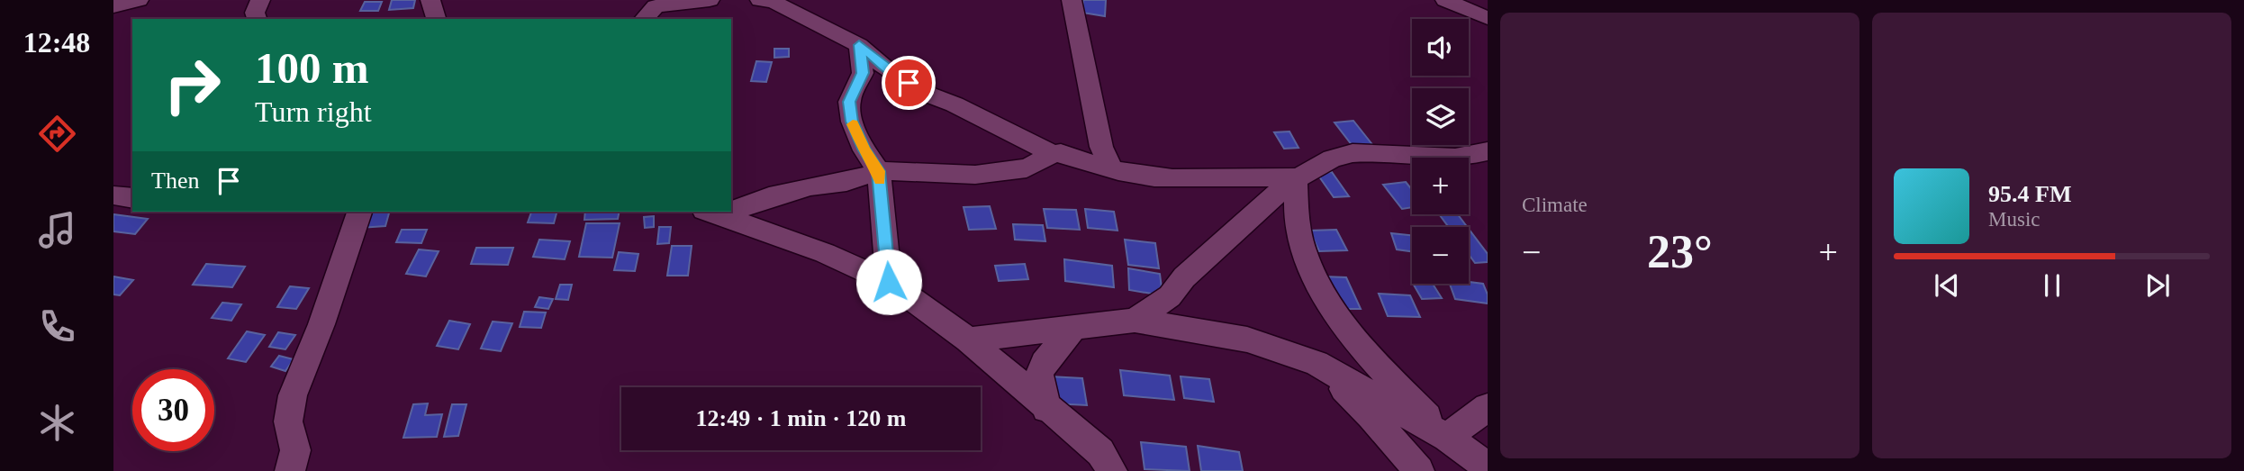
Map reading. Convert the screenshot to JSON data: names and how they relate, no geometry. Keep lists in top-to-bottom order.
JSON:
{
  "page": {
    "tabs": "12:48",
    "tile": "Climate",
    "map_buttons": ["+", "−"],
    "turn": ["100 m", "Turn right"],
    "then": "Then",
    "song": ["95.4 FM", "Music"],
    "heat": ["−", "23°", "+"],
    "limit": "30",
    "trip": "12:49 · 1 min · 120 m"
  }
}
